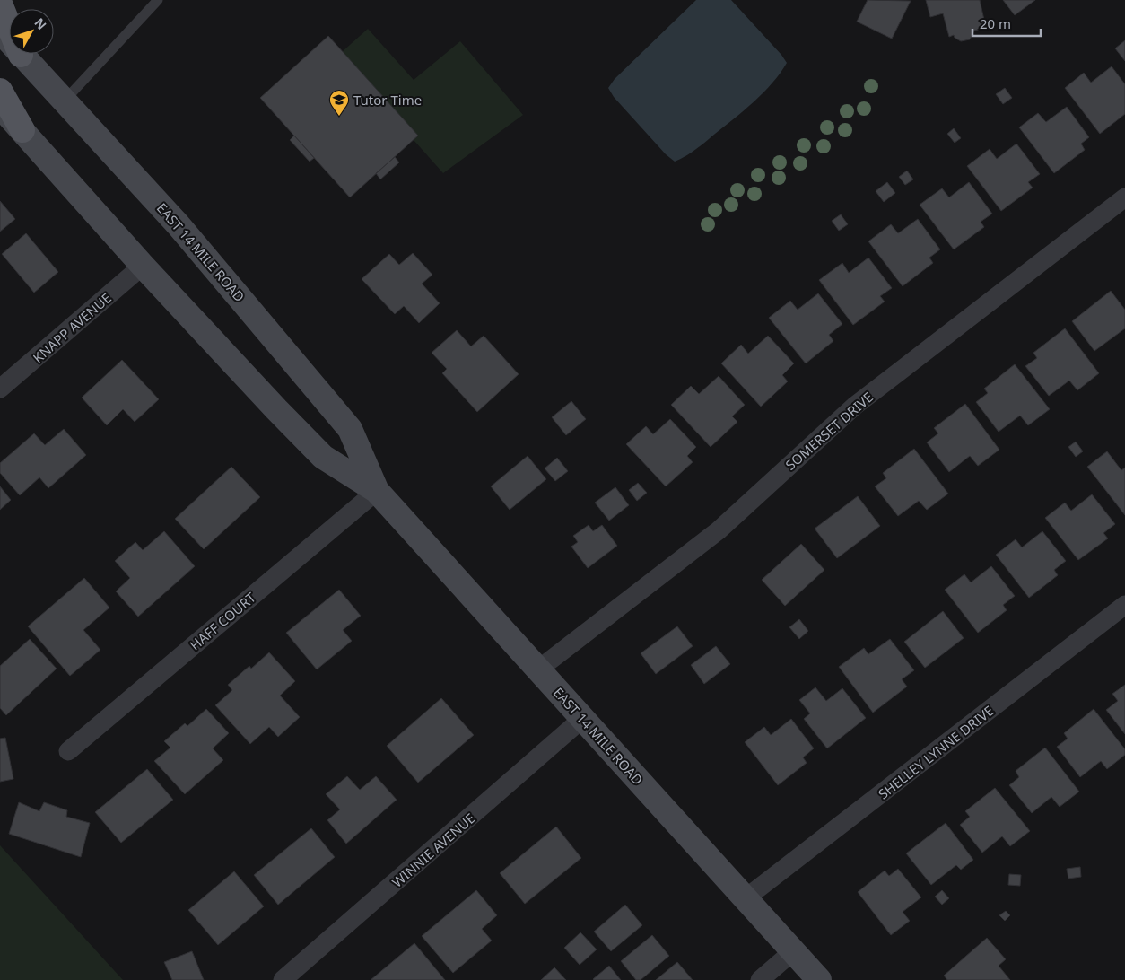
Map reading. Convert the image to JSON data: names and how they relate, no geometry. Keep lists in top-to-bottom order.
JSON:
{
  "streets": {
    "main road": ["EAST 14 MILE ROAD"],
    "street": [
      "KNAPP AVENUE",
      "SOMERSET DRIVE",
      "HAFF COURT",
      "SHELLEY LYNNE DRIVE",
      "WINNIE AVENUE"
    ]
  },
  "crossings": [
    ["EAST 14 MILE ROAD", "KNAPP AVENUE"],
    ["EAST 14 MILE ROAD", "SOMERSET DRIVE"],
    ["EAST 14 MILE ROAD", "HAFF COURT"],
    ["EAST 14 MILE ROAD", "SHELLEY LYNNE DRIVE"],
    ["EAST 14 MILE ROAD", "WINNIE AVENUE"]
  ],
  "places": {
    "school or university": ["Tutor Time"]
  },
  "scale_bar": "20 m",
  "north": "top right"
}
